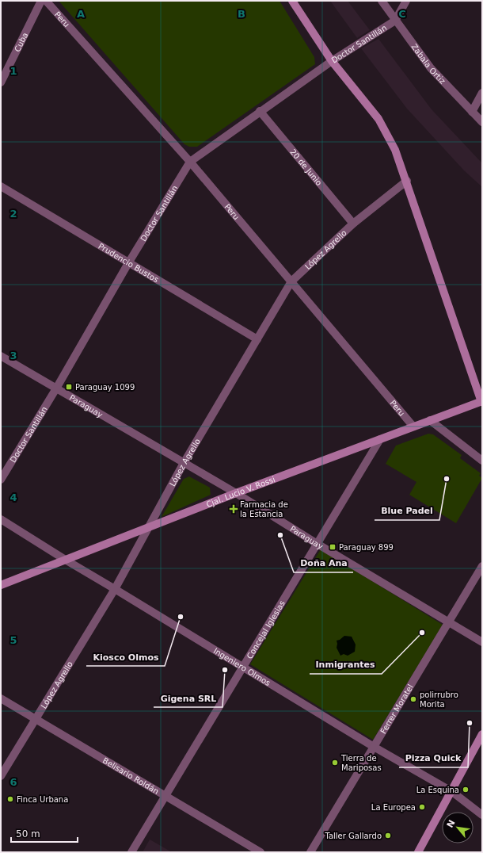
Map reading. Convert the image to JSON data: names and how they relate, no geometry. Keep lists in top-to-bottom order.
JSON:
{
  "streets": {
    "street": [
      "Peru",
      "Cuba",
      "Doctor Santillán",
      "Zabala Ortiz",
      "20 de Junio",
      "López Agrello",
      "Prudencio Bustos",
      "Paraguay",
      "Cjal. Lucio V. Rossi",
      "Concejal Iglesias",
      "Ingeniero Olmos",
      "Ferrer Moratel",
      "Belisario Roldán"
    ]
  },
  "crossings": [
    ["Peru", "Doctor Santillán"],
    ["Peru", "López Agrello"],
    ["Peru", "Cjal. Lucio V. Rossi"],
    ["Doctor Santillán", "Zabala Ortiz"],
    ["Doctor Santillán", "20 de Junio"],
    ["Doctor Santillán", "Prudencio Bustos"],
    ["Doctor Santillán", "Paraguay"],
    ["20 de Junio", "López Agrello"],
    ["López Agrello", "Prudencio Bustos"],
    ["López Agrello", "Paraguay"],
    ["López Agrello", "Cjal. Lucio V. Rossi"],
    ["López Agrello", "Ingeniero Olmos"],
    ["López Agrello", "Belisario Roldán"],
    ["Paraguay", "Cjal. Lucio V. Rossi"],
    ["Paraguay", "Concejal Iglesias"],
    ["Paraguay", "Ferrer Moratel"],
    ["Cjal. Lucio V. Rossi", "Concejal Iglesias"],
    ["Cjal. Lucio V. Rossi", "Ingeniero Olmos"],
    ["Concejal Iglesias", "Ingeniero Olmos"],
    ["Concejal Iglesias", "Belisario Roldán"],
    ["Ingeniero Olmos", "Ferrer Moratel"]
  ],
  "places": {
    "transit": ["Paraguay 1099", "Paraguay 899"],
    "other": [
      "Blue Padel",
      "Doña Ana",
      "Kiosco Olmos",
      "Inmigrantes",
      "Gigena SRL",
      "polirrubro Morita",
      "Pizza Quick",
      "Tierra de Mariposas",
      "La Esquina",
      "Finca Urbana",
      "La Europea",
      "Taller Gallardo"
    ],
    "health": ["Farmacia de la Estancia"]
  },
  "scale_bar": "50 m",
  "north": "top left",
  "grid": {
    "columns": ["A", "B", "C"],
    "rows": [
      "1",
      "2",
      "3",
      "4",
      "5",
      "6"
    ]
  }
}
